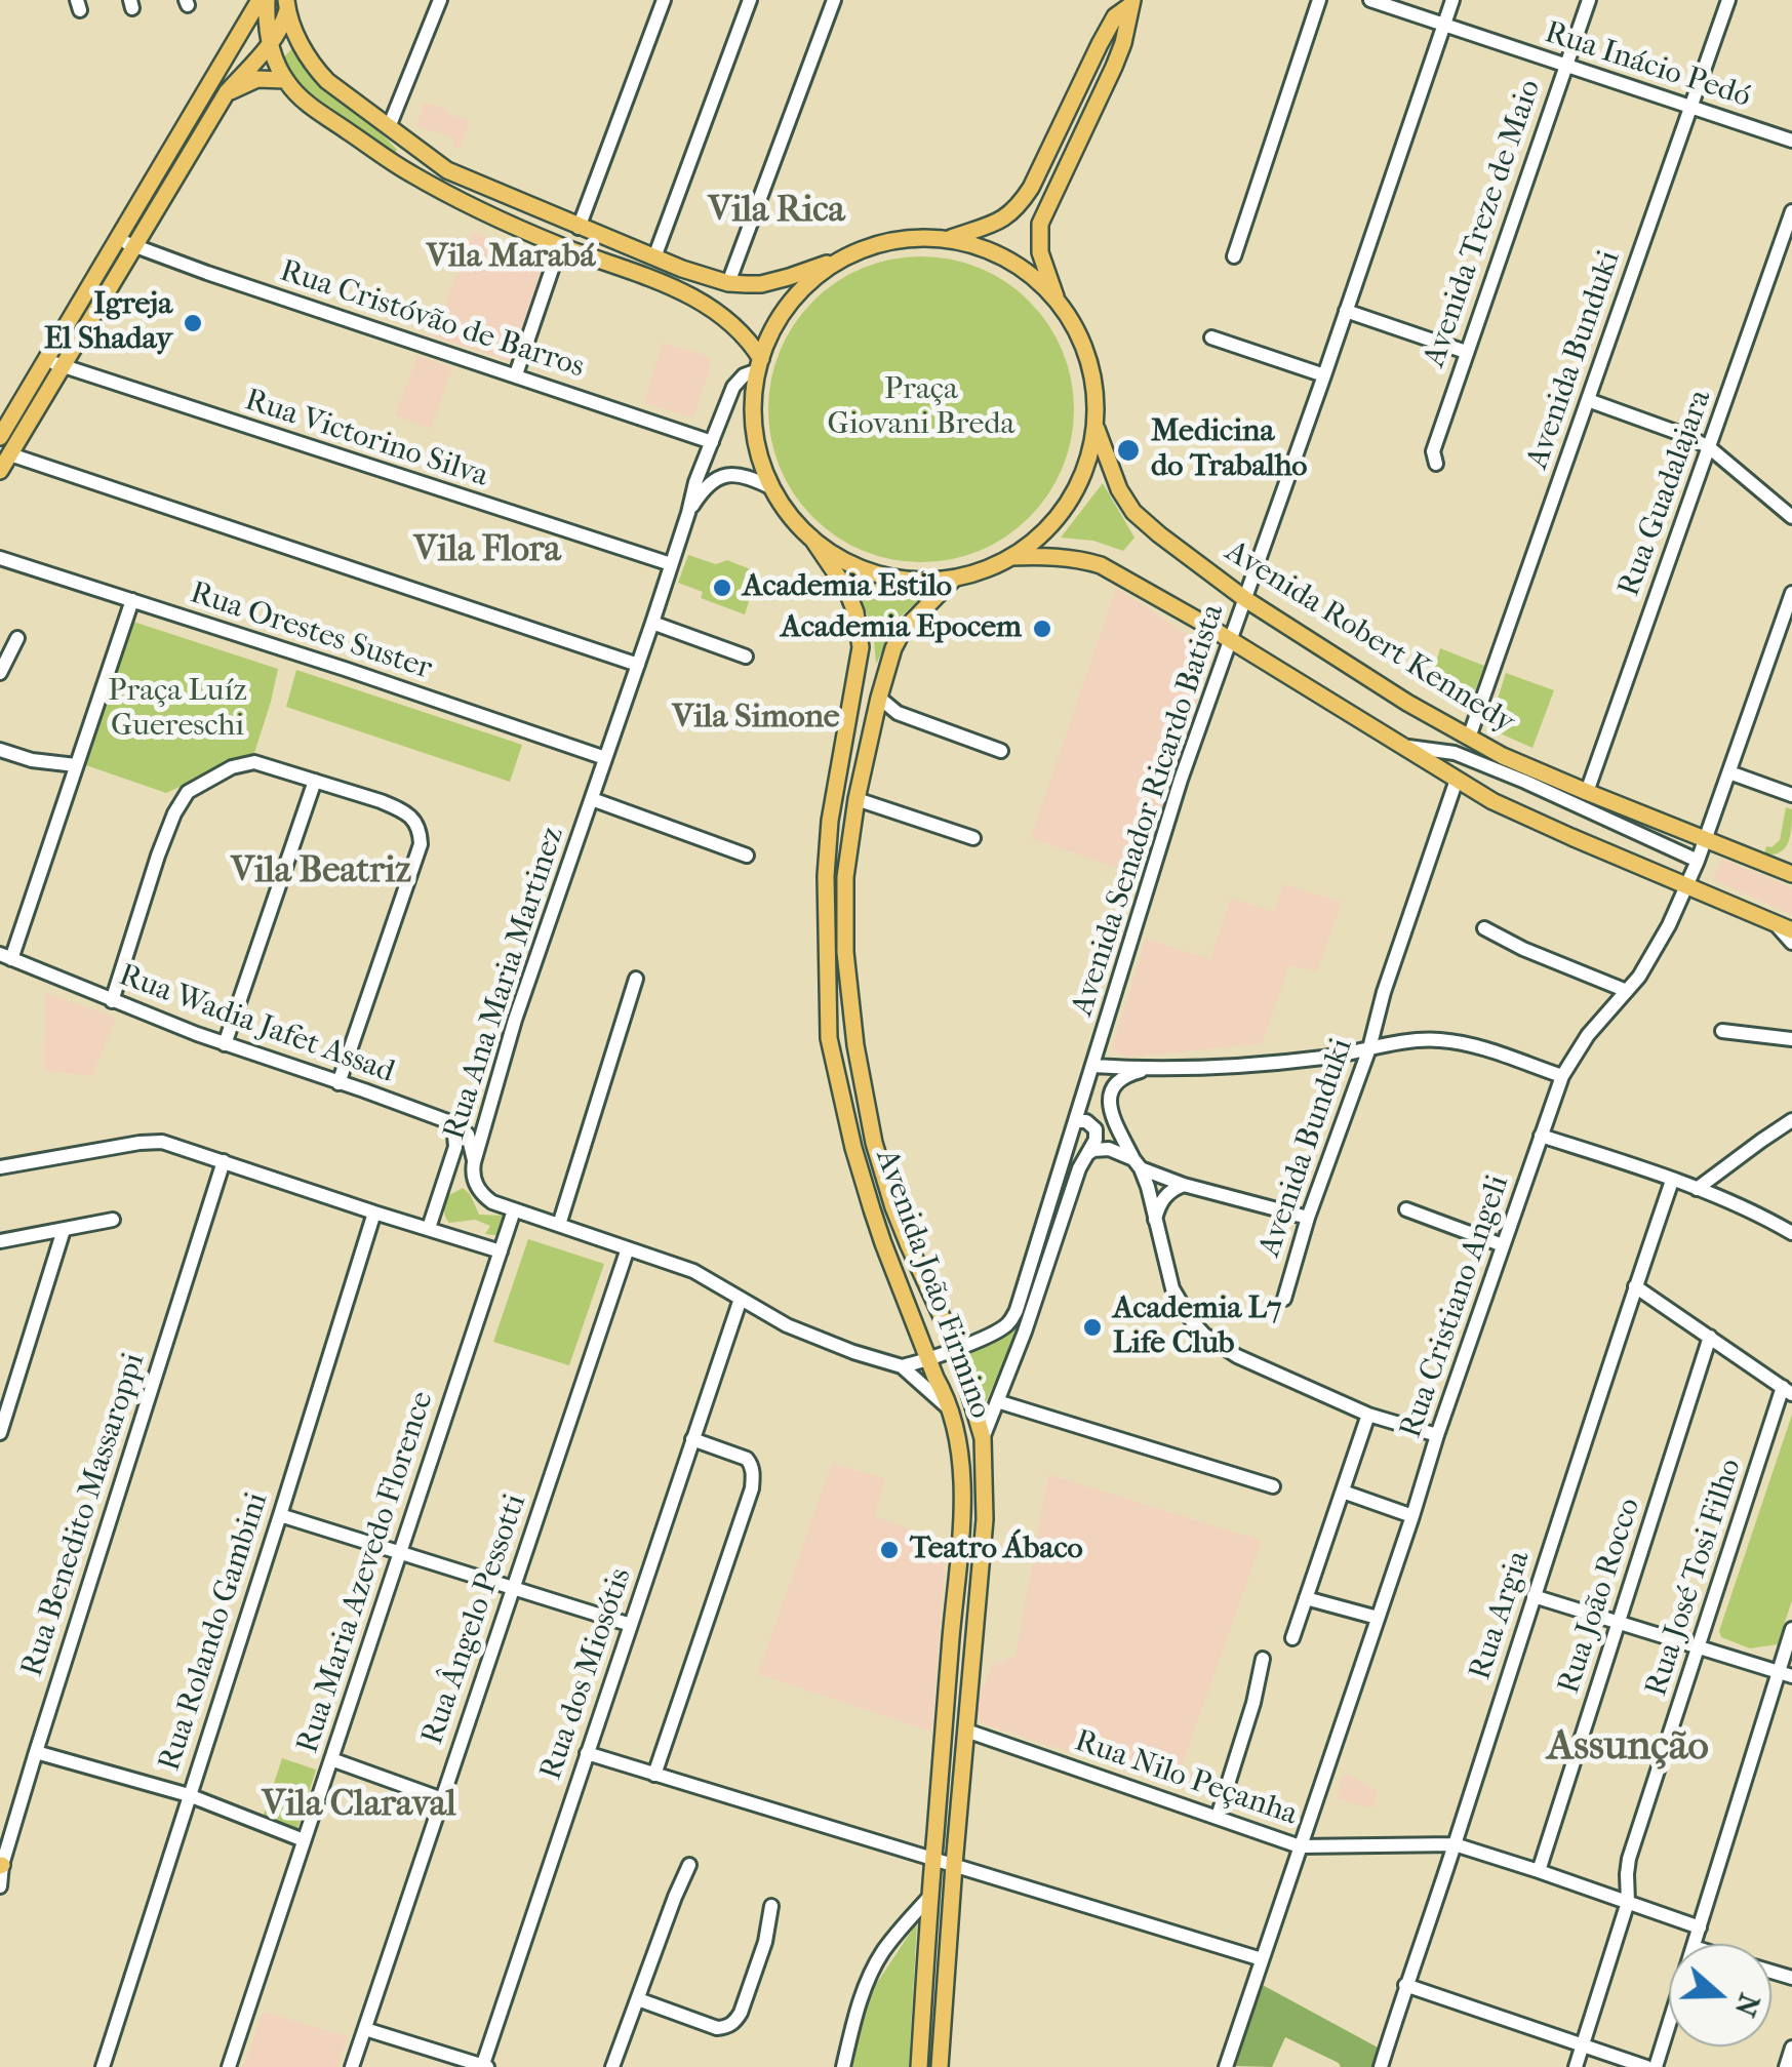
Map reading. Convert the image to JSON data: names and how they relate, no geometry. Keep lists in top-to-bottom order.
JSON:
{
  "streets": {
    "main road": ["Avenida Robert Kennedy", "Avenida João Firmino"],
    "street": [
      "Rua Inácio Pedó",
      "Avenida Treze de Maio",
      "Rua Cristóvão de Barros",
      "Avenida Bunduki",
      "Rua Victorino Silva",
      "Rua Guadalajara",
      "Rua Orestes Suster",
      "Avenida Senador Ricardo Batista",
      "Rua Ana Maria Martinez",
      "Rua Wadia Jafet Assad",
      "Rua Cristiano Angeli",
      "Rua Benedito Massaroppi",
      "Rua Maria Azevedo Florence",
      "Rua José Tosi Filho",
      "Rua João Rocco",
      "Rua Argia",
      "Rua Ângelo Pessotti",
      "Rua Rolando Gambini",
      "Rua dos Miosótis",
      "Rua Nilo Peçanha"
    ]
  },
  "crossings": [
    ["Rua Inácio Pedó", "Avenida Treze de Maio"],
    ["Rua Inácio Pedó", "Avenida Bunduki"],
    ["Rua Inácio Pedó", "Avenida Senador Ricardo Batista"],
    ["Rua Cristóvão de Barros", "Rua Ana Maria Martinez"],
    ["Avenida Bunduki", "Avenida Robert Kennedy"],
    ["Rua Victorino Silva", "Rua Ana Maria Martinez"],
    ["Rua Guadalajara", "Avenida Robert Kennedy"],
    ["Rua Orestes Suster", "Rua Ana Maria Martinez"],
    ["Avenida Robert Kennedy", "Avenida Senador Ricardo Batista"],
    ["Avenida Robert Kennedy", "Rua Ana Maria Martinez"],
    ["Avenida Robert Kennedy", "Avenida João Firmino"],
    ["Avenida Robert Kennedy", "Rua Cristiano Angeli"],
    ["Avenida Senador Ricardo Batista", "Avenida João Firmino"],
    ["Rua Ana Maria Martinez", "Avenida João Firmino"],
    ["Rua Ana Maria Martinez", "Rua Maria Azevedo Florence"],
    ["Rua Ana Maria Martinez", "Rua Ângelo Pessotti"],
    ["Rua Ana Maria Martinez", "Rua dos Miosótis"],
    ["Avenida João Firmino", "Rua Nilo Peçanha"],
    ["Rua Cristiano Angeli", "Rua Nilo Peçanha"],
    ["Rua José Tosi Filho", "Rua Nilo Peçanha"],
    ["Rua João Rocco", "Rua Nilo Peçanha"],
    ["Rua Argia", "Rua Nilo Peçanha"]
  ],
  "districts": [
    "Vila Rica",
    "Vila Marabá",
    "Vila Flora",
    "Vila Simone",
    "Vila Beatriz",
    "Assunção",
    "Vila Claraval"
  ],
  "parks": ["Praça Giovani Breda", "Praça Luíz Guereschi"],
  "places": [
    "Igreja El Shaday",
    "Medicina do Trabalho",
    "Academia Estilo",
    "Academia Epocem",
    "Academia L7 Life Club",
    "Teatro Ábaco"
  ],
  "north": "right"
}
